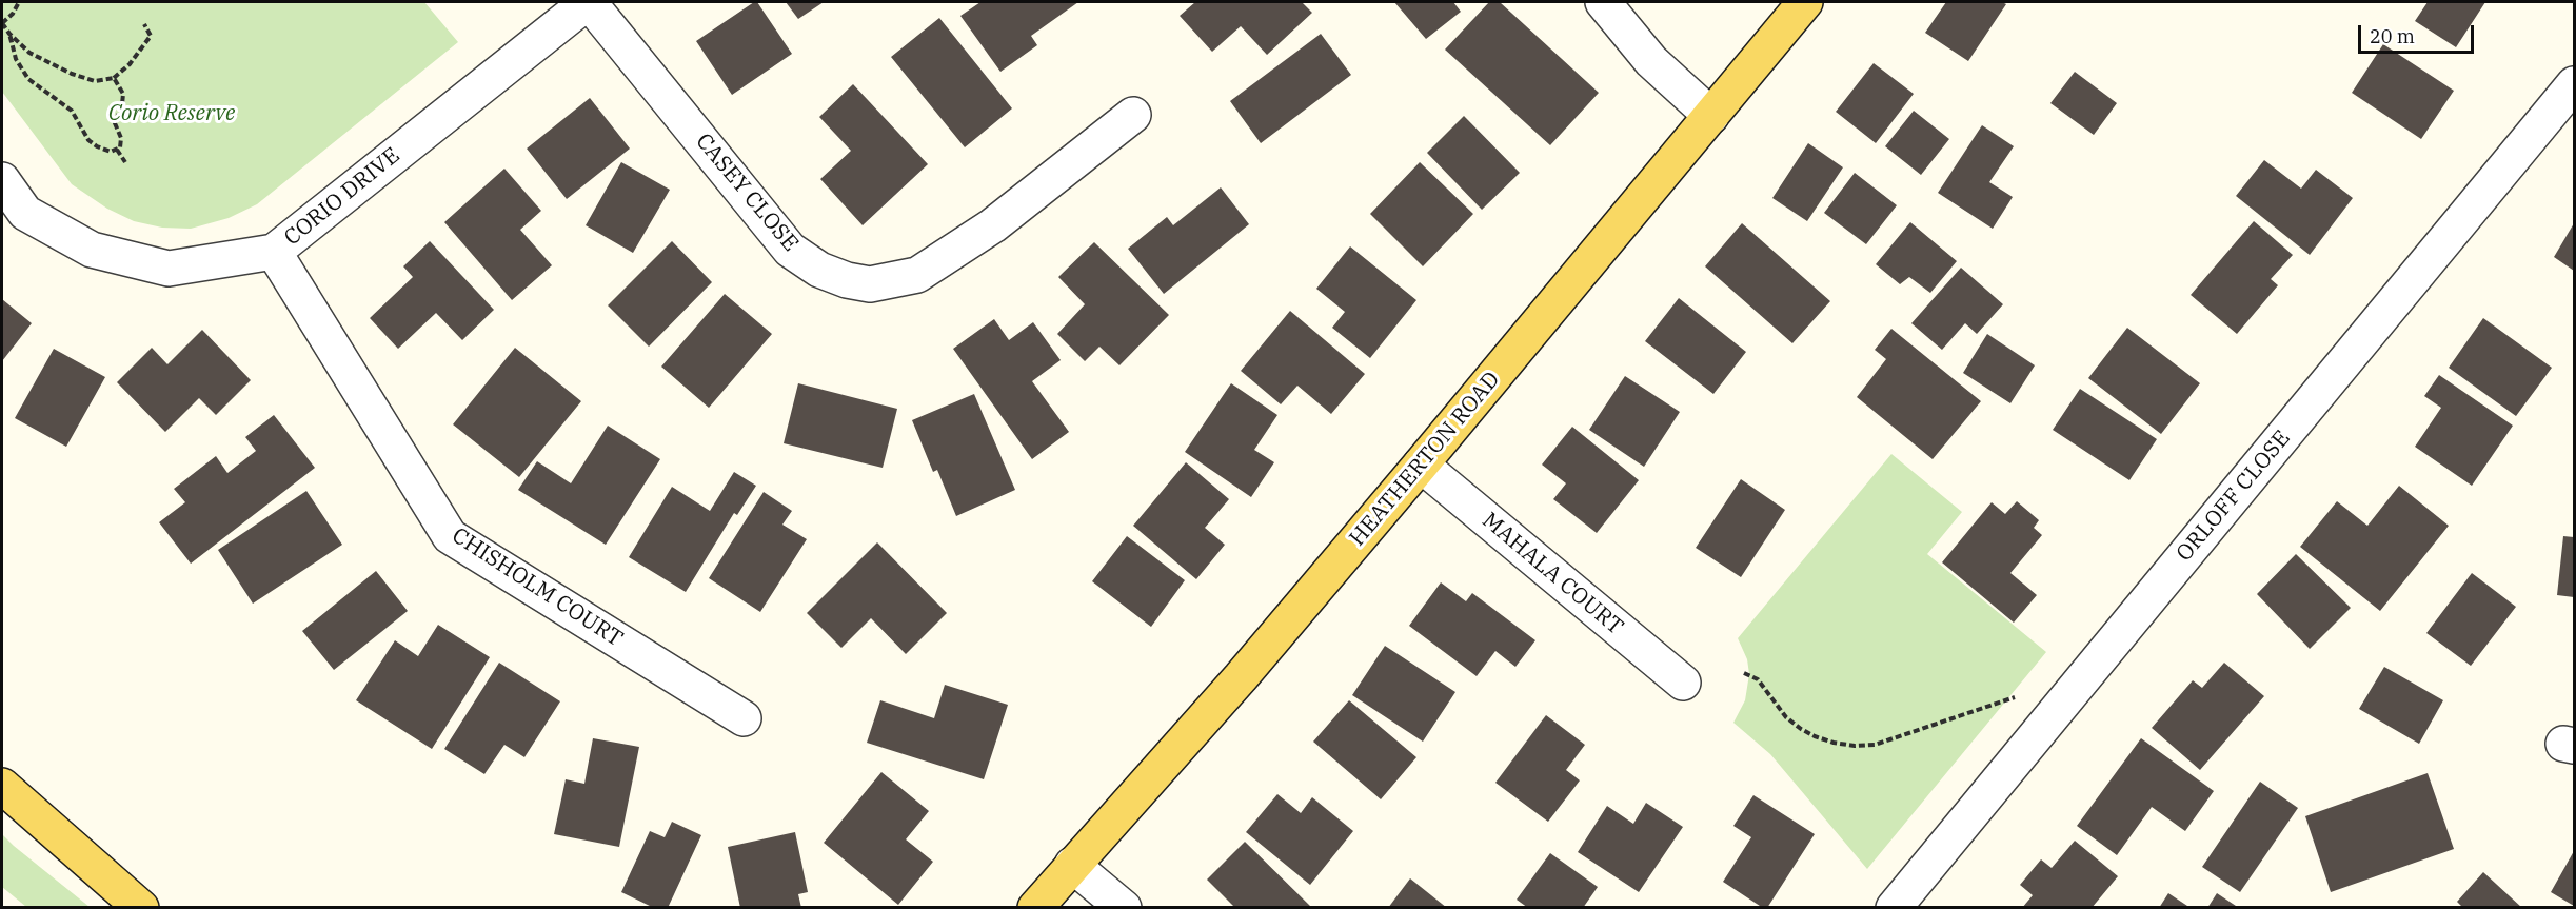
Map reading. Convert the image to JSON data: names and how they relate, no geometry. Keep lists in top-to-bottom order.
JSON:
{
  "streets": {
    "main road": ["HEATHERTON ROAD"],
    "street": [
      "CASEY CLOSE",
      "CORIO DRIVE",
      "ORLOFF CLOSE",
      "MAHALA COURT",
      "CHISHOLM COURT"
    ]
  },
  "crossings": [
    ["CASEY CLOSE", "CORIO DRIVE"],
    ["CORIO DRIVE", "CHISHOLM COURT"],
    ["HEATHERTON ROAD", "MAHALA COURT"]
  ],
  "parks": ["Corio Reserve"],
  "scale_bar": "20 m"
}
